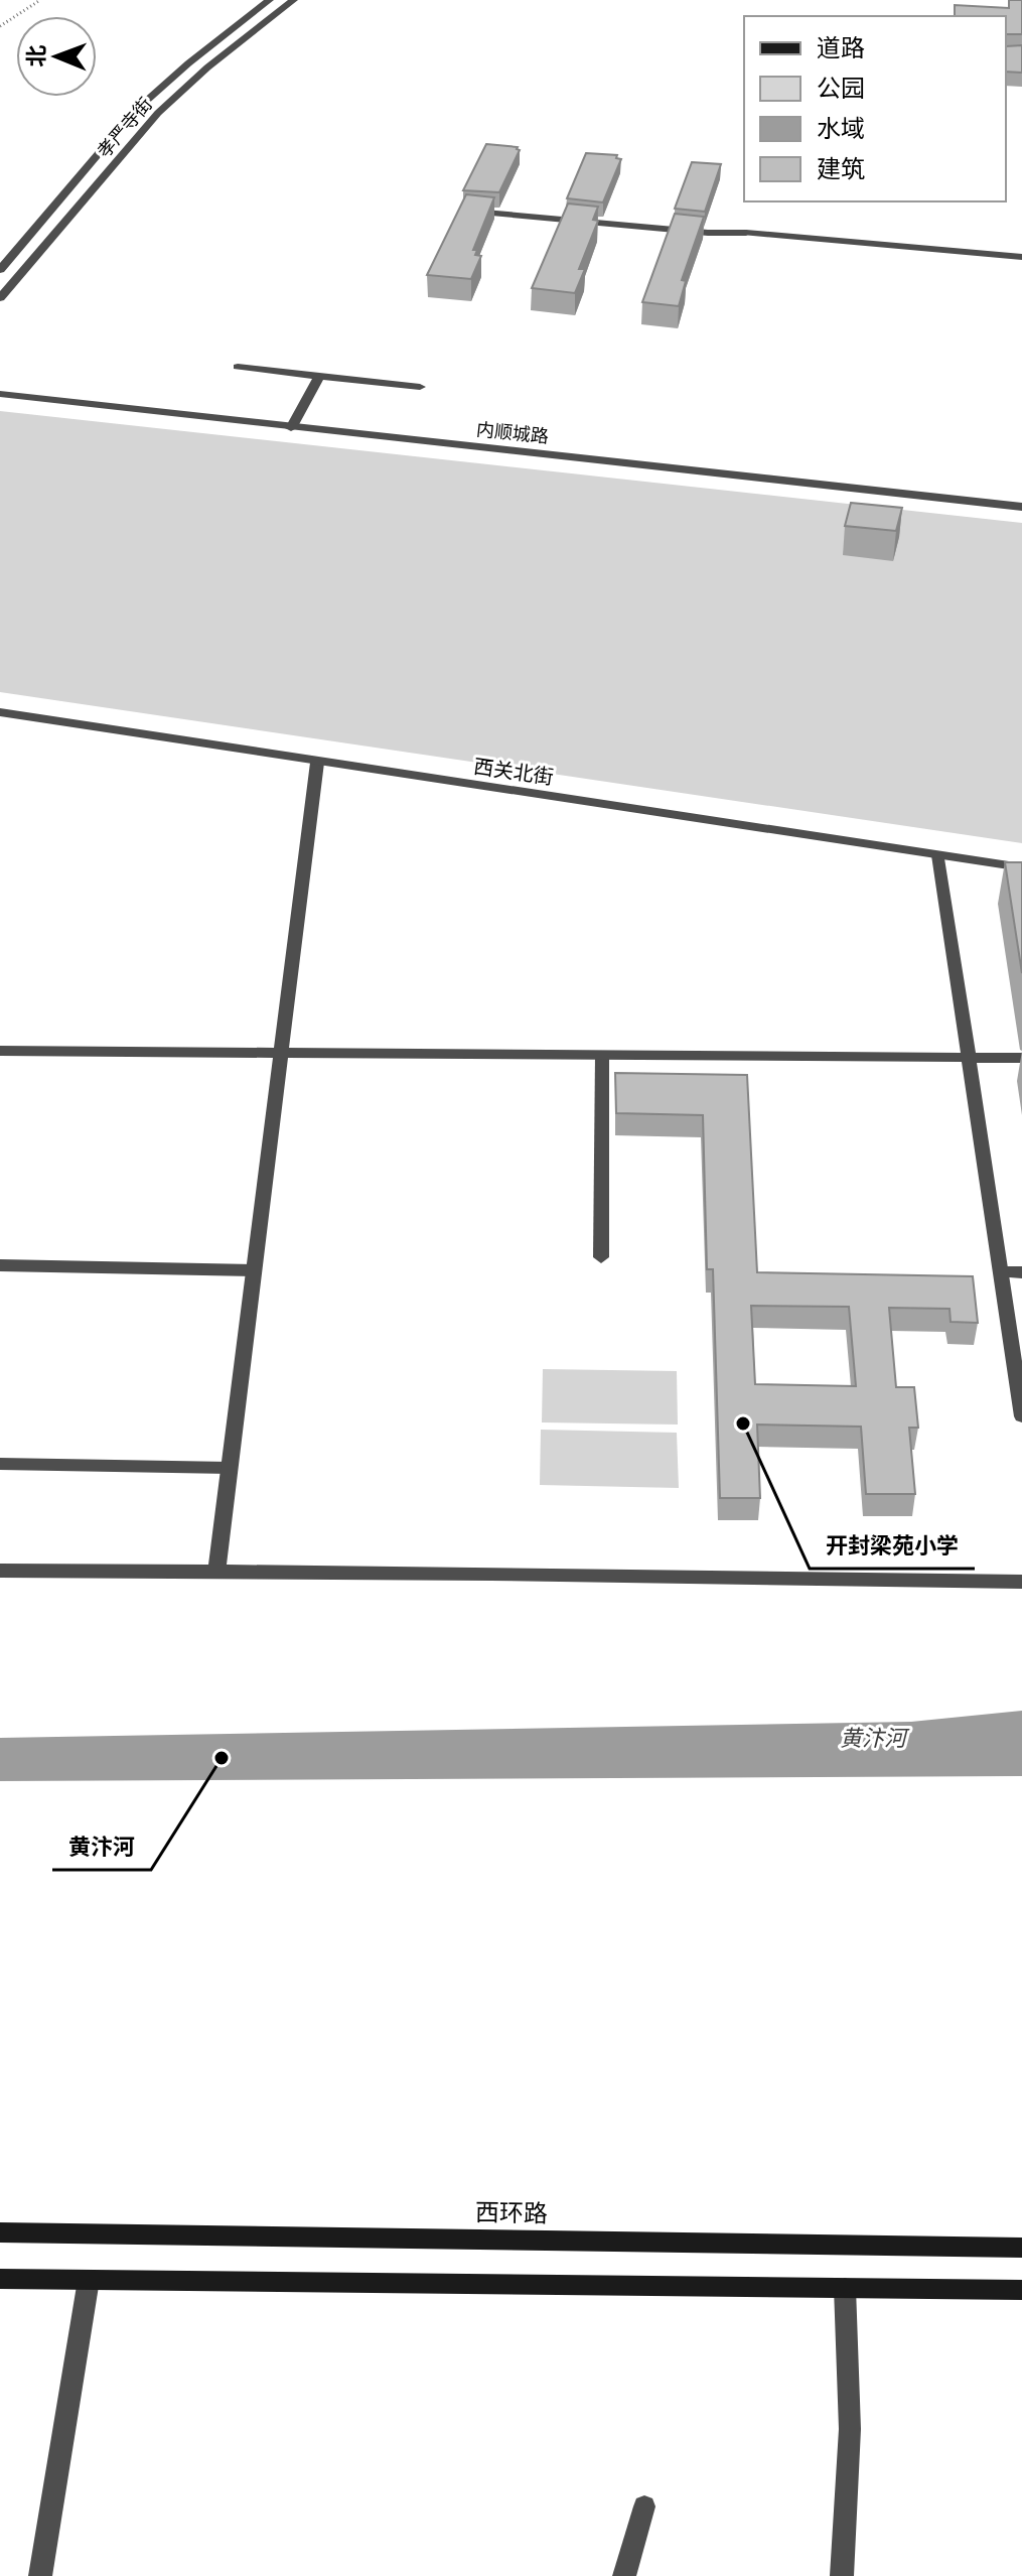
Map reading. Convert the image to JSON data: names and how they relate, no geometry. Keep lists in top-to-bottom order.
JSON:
{
  "streets": {
    "main road": ["西环路"],
    "street": ["孝严寺街", "内顺城路", "西关北街"]
  },
  "water": ["黄汴河"],
  "places": ["开封梁苑小学", "黄汴河"],
  "legend": [
    "道路",
    "公园",
    "水域",
    "建筑"
  ],
  "north": "left"
}
